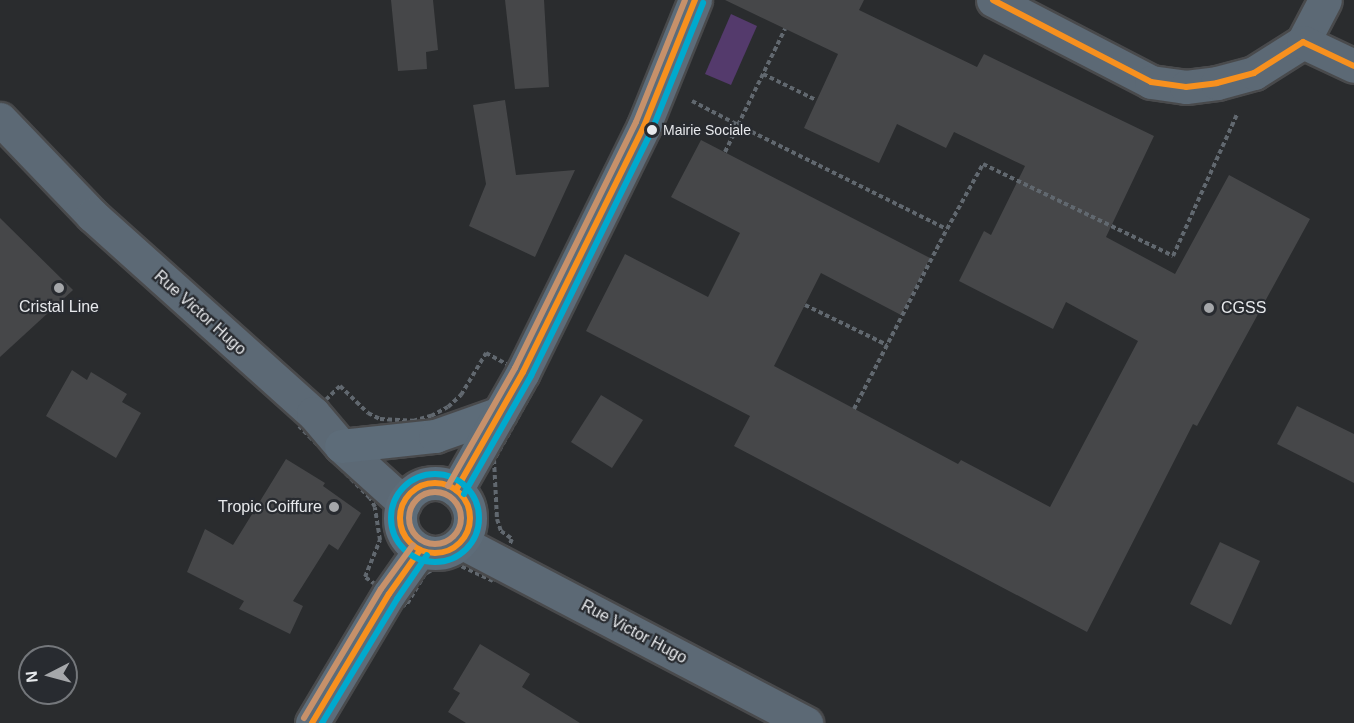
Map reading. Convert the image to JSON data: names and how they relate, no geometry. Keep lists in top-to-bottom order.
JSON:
{
  "streets": {
    "street": ["Rue Victor Hugo"]
  },
  "places": [
    "Mairie Sociale",
    "Cristal Line",
    "CGSS",
    "Tropic Coiffure"
  ],
  "north": "left"
}
